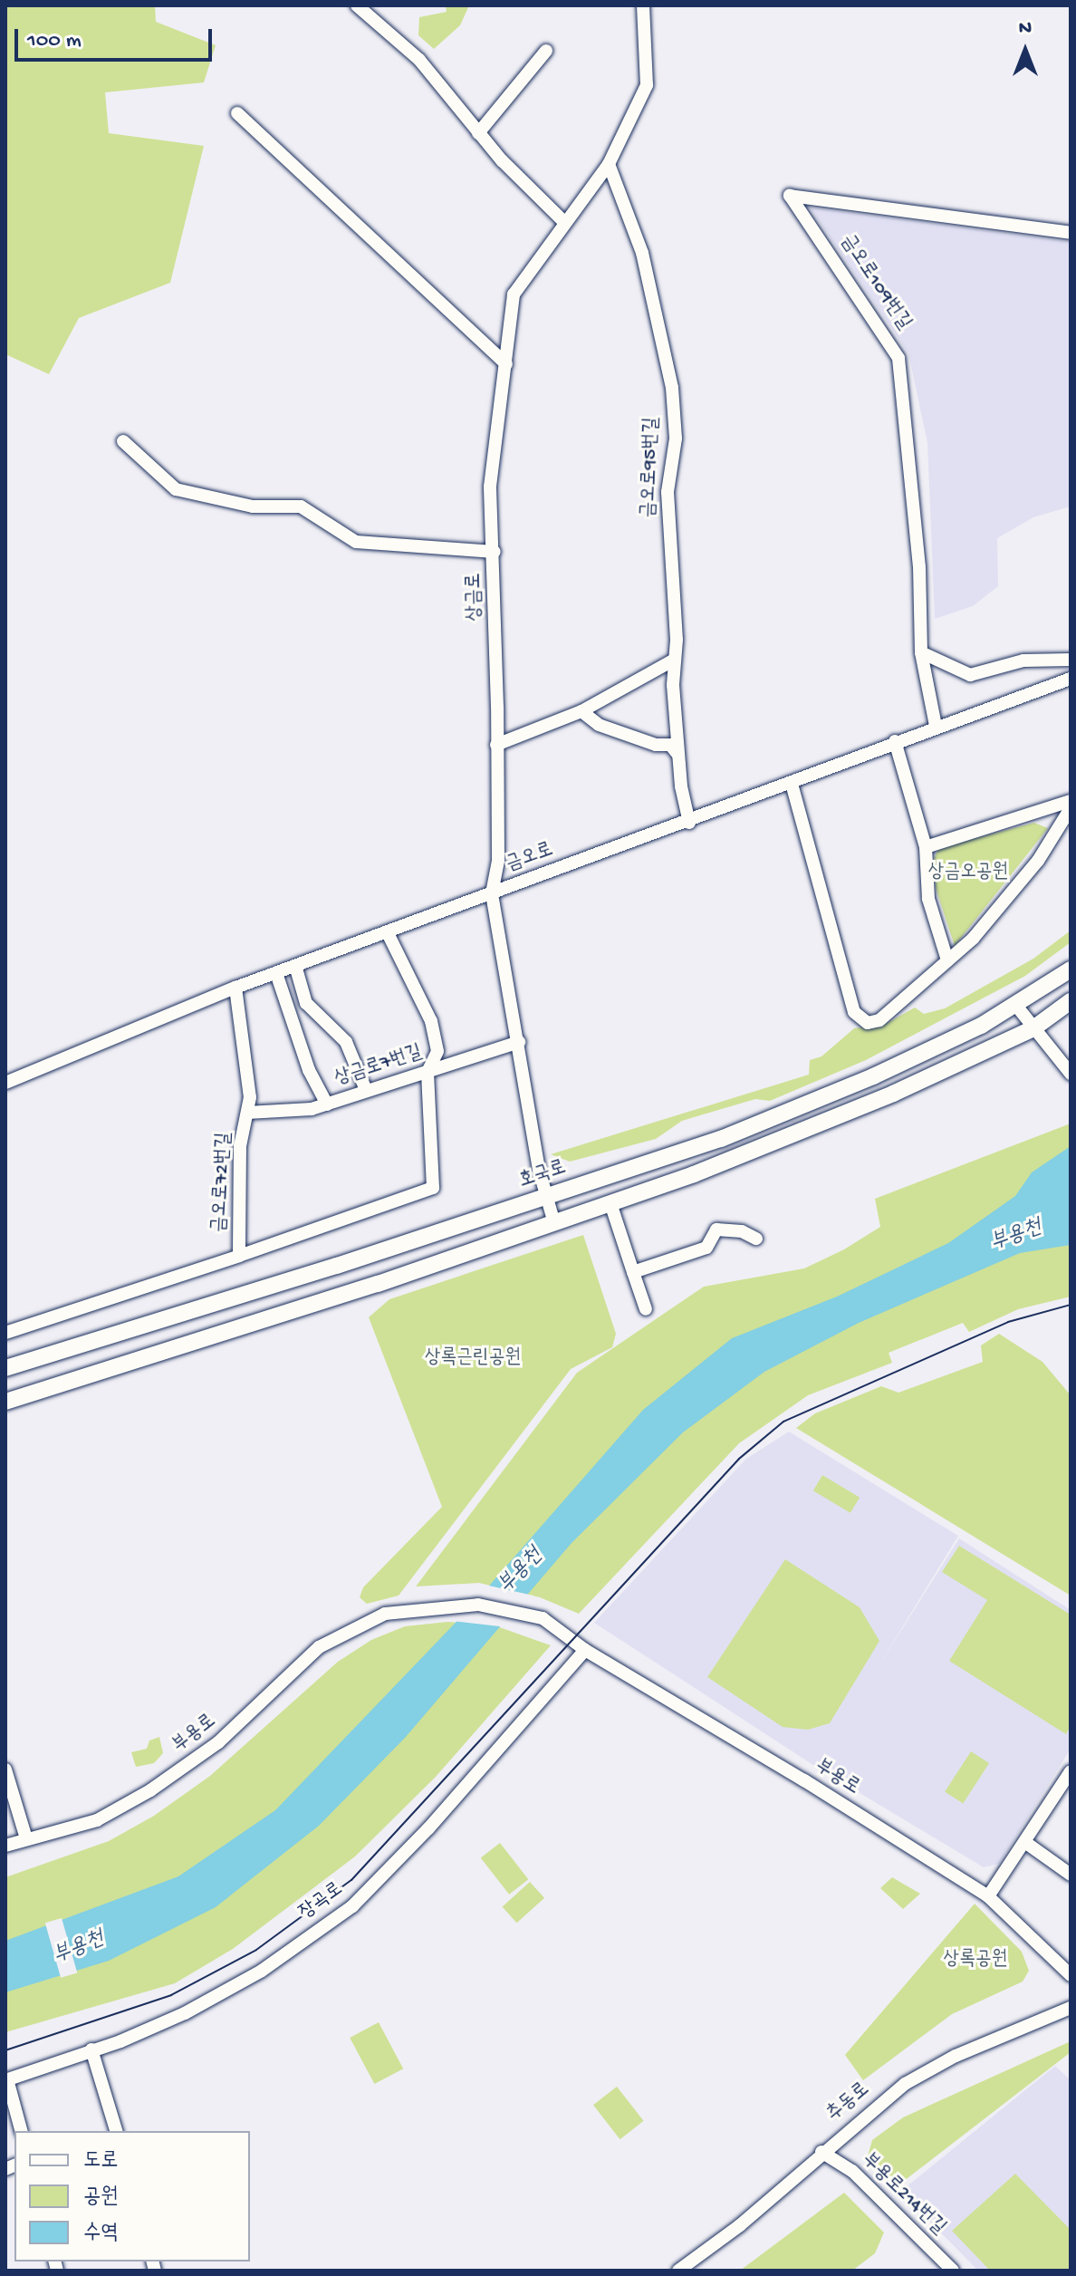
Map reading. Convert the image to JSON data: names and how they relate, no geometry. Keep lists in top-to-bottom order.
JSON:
{
  "streets": {
    "main road": ["호국로"],
    "street": [
      "금오로109번길",
      "금오로95번길",
      "상금로",
      "금오로",
      "상금로7번길",
      "금오로72번길",
      "부용로",
      "장곡로",
      "추동로",
      "부용로214번길"
    ]
  },
  "crossings": [
    ["금오로109번길", "금오로"],
    ["금오로95번길", "상금로"],
    ["금오로95번길", "금오로"],
    ["상금로", "금오로"],
    ["상금로", "상금로7번길"],
    ["상금로", "호국로"],
    ["금오로", "금오로72번길"],
    ["상금로7번길", "금오로72번길"],
    ["부용로", "장곡로"],
    ["추동로", "부용로214번길"]
  ],
  "water": ["부용천"],
  "parks": ["상금오공원", "상록근린공원", "상록공원"],
  "legend": ["도로", "공원", "수역"],
  "scale_bar": "100 m",
  "north": "top"
}
